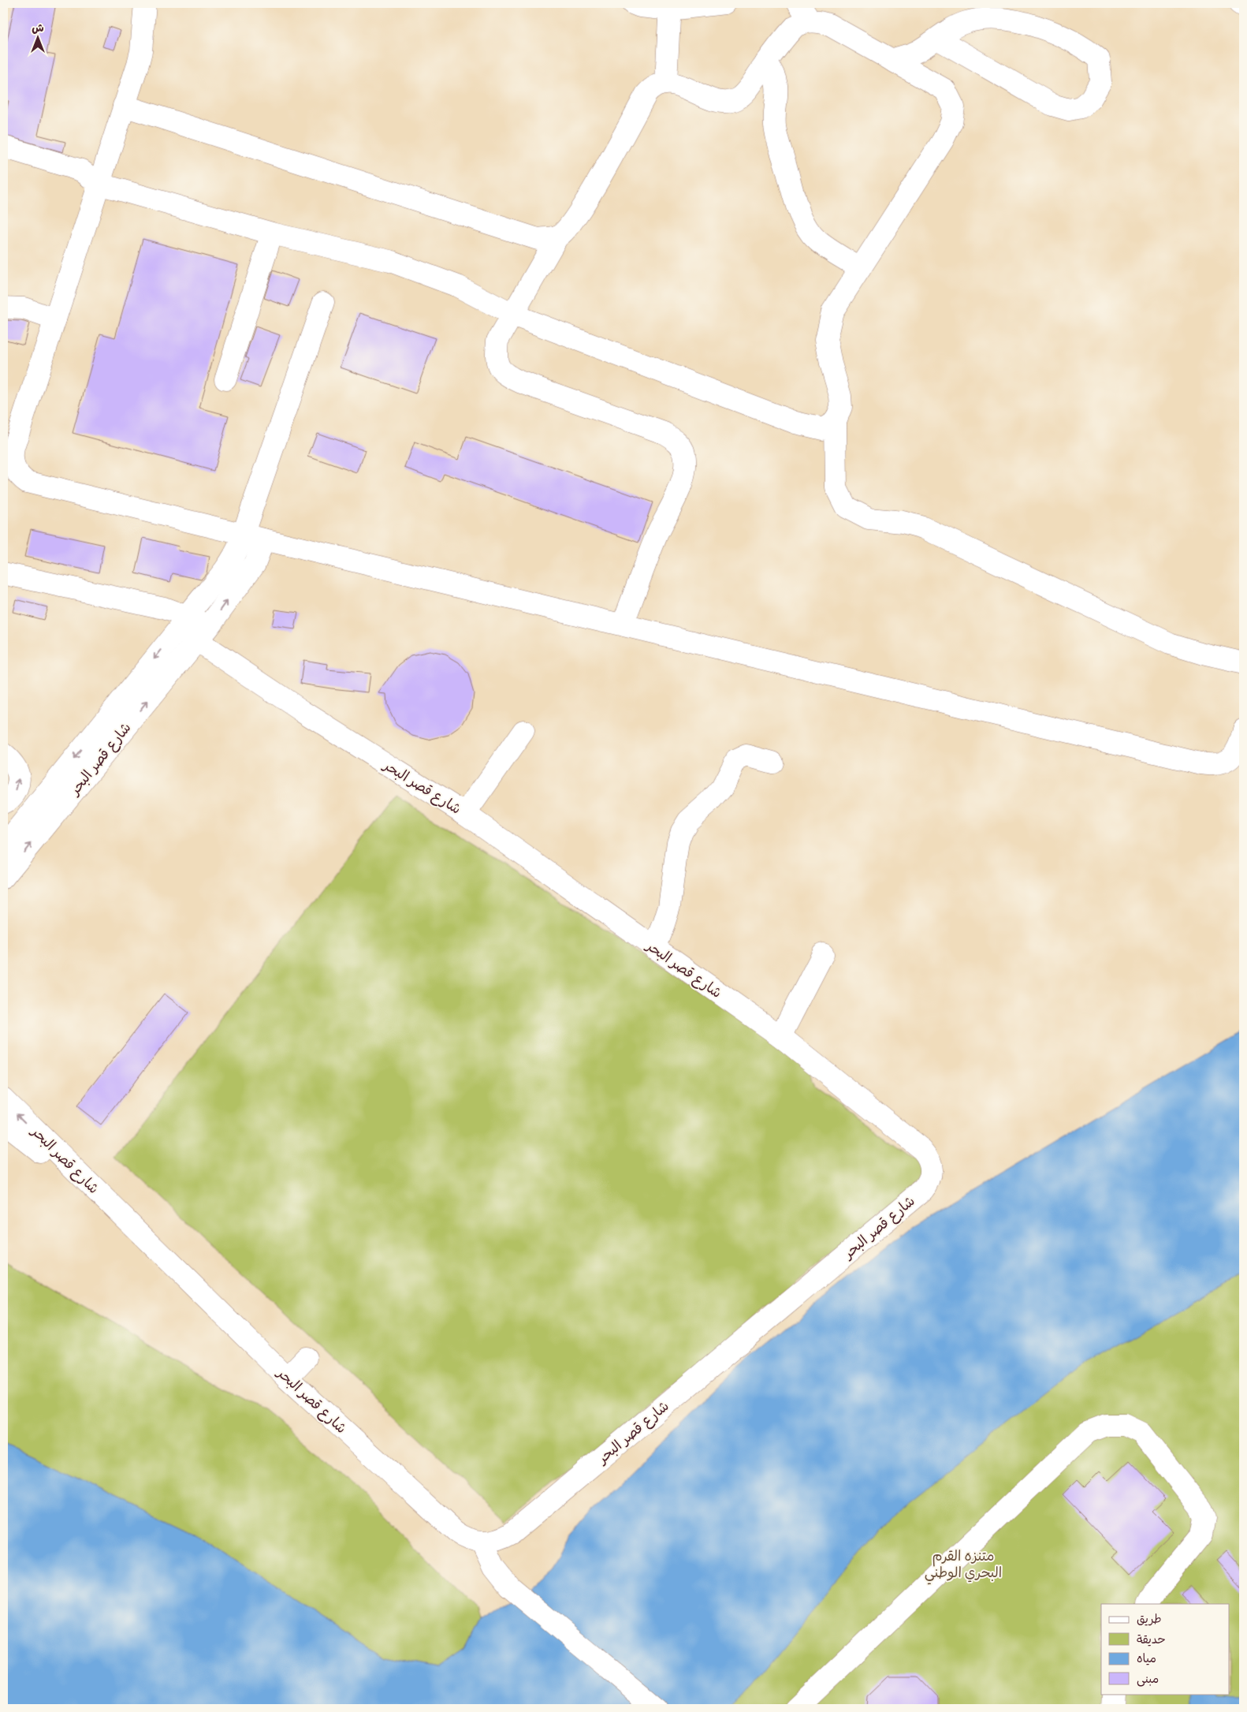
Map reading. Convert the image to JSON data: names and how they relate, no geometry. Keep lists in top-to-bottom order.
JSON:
{
  "streets": {
    "street": ["شارع قصر البحر"]
  },
  "parks": ["متنزه القرم البحري الوطني"],
  "legend": [
    "طريق",
    "حديقة",
    "مياه",
    "مبنى"
  ],
  "north": "top"
}
